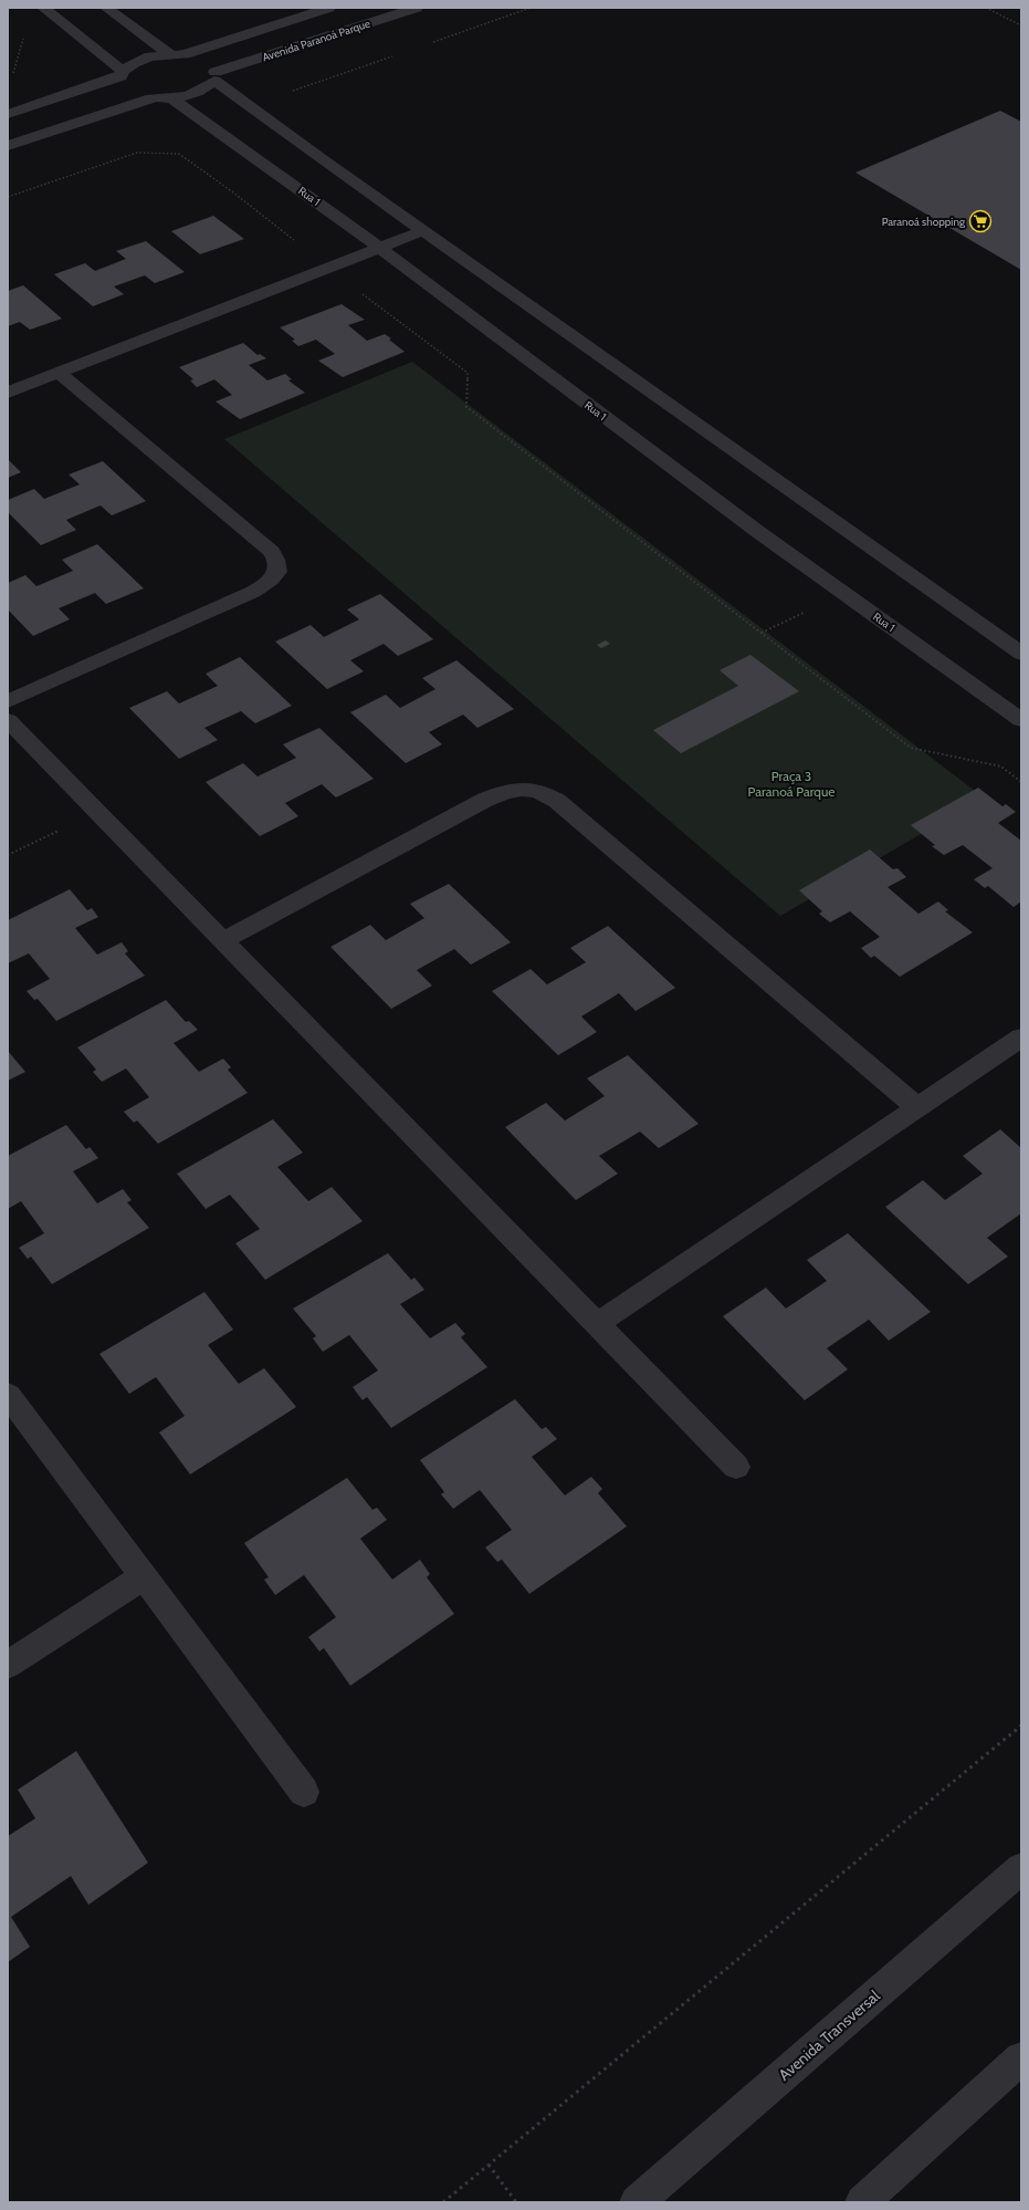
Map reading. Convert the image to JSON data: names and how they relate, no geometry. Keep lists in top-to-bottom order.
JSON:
{
  "streets": {
    "street": ["Avenida Paranoá Parque", "Rua 1", "Avenida Transversal"]
  },
  "crossings": [
    ["Avenida Paranoá Parque", "Rua 1"]
  ],
  "parks": ["Praça 3 Paranoá Parque"],
  "places": {
    "supermarket": ["Paranoá shopping"]
  }
}
